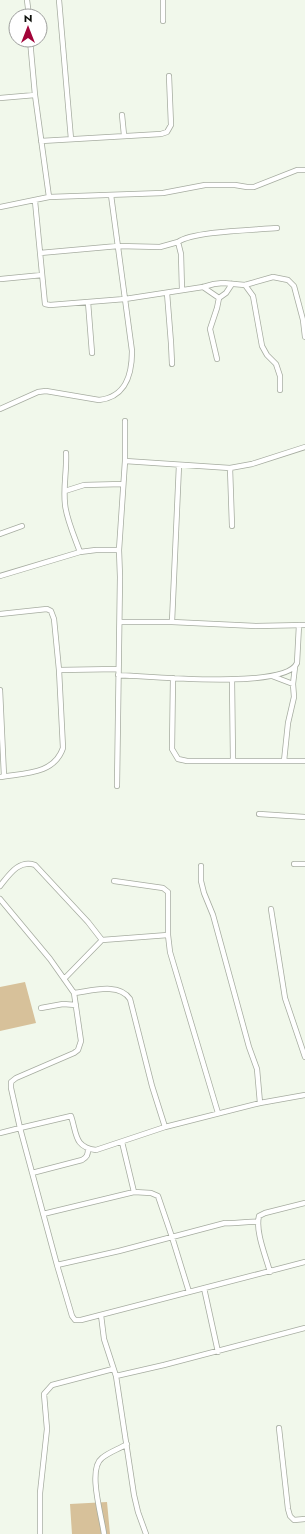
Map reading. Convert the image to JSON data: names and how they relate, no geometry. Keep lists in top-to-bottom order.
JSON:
{
  "north": "top"
}
